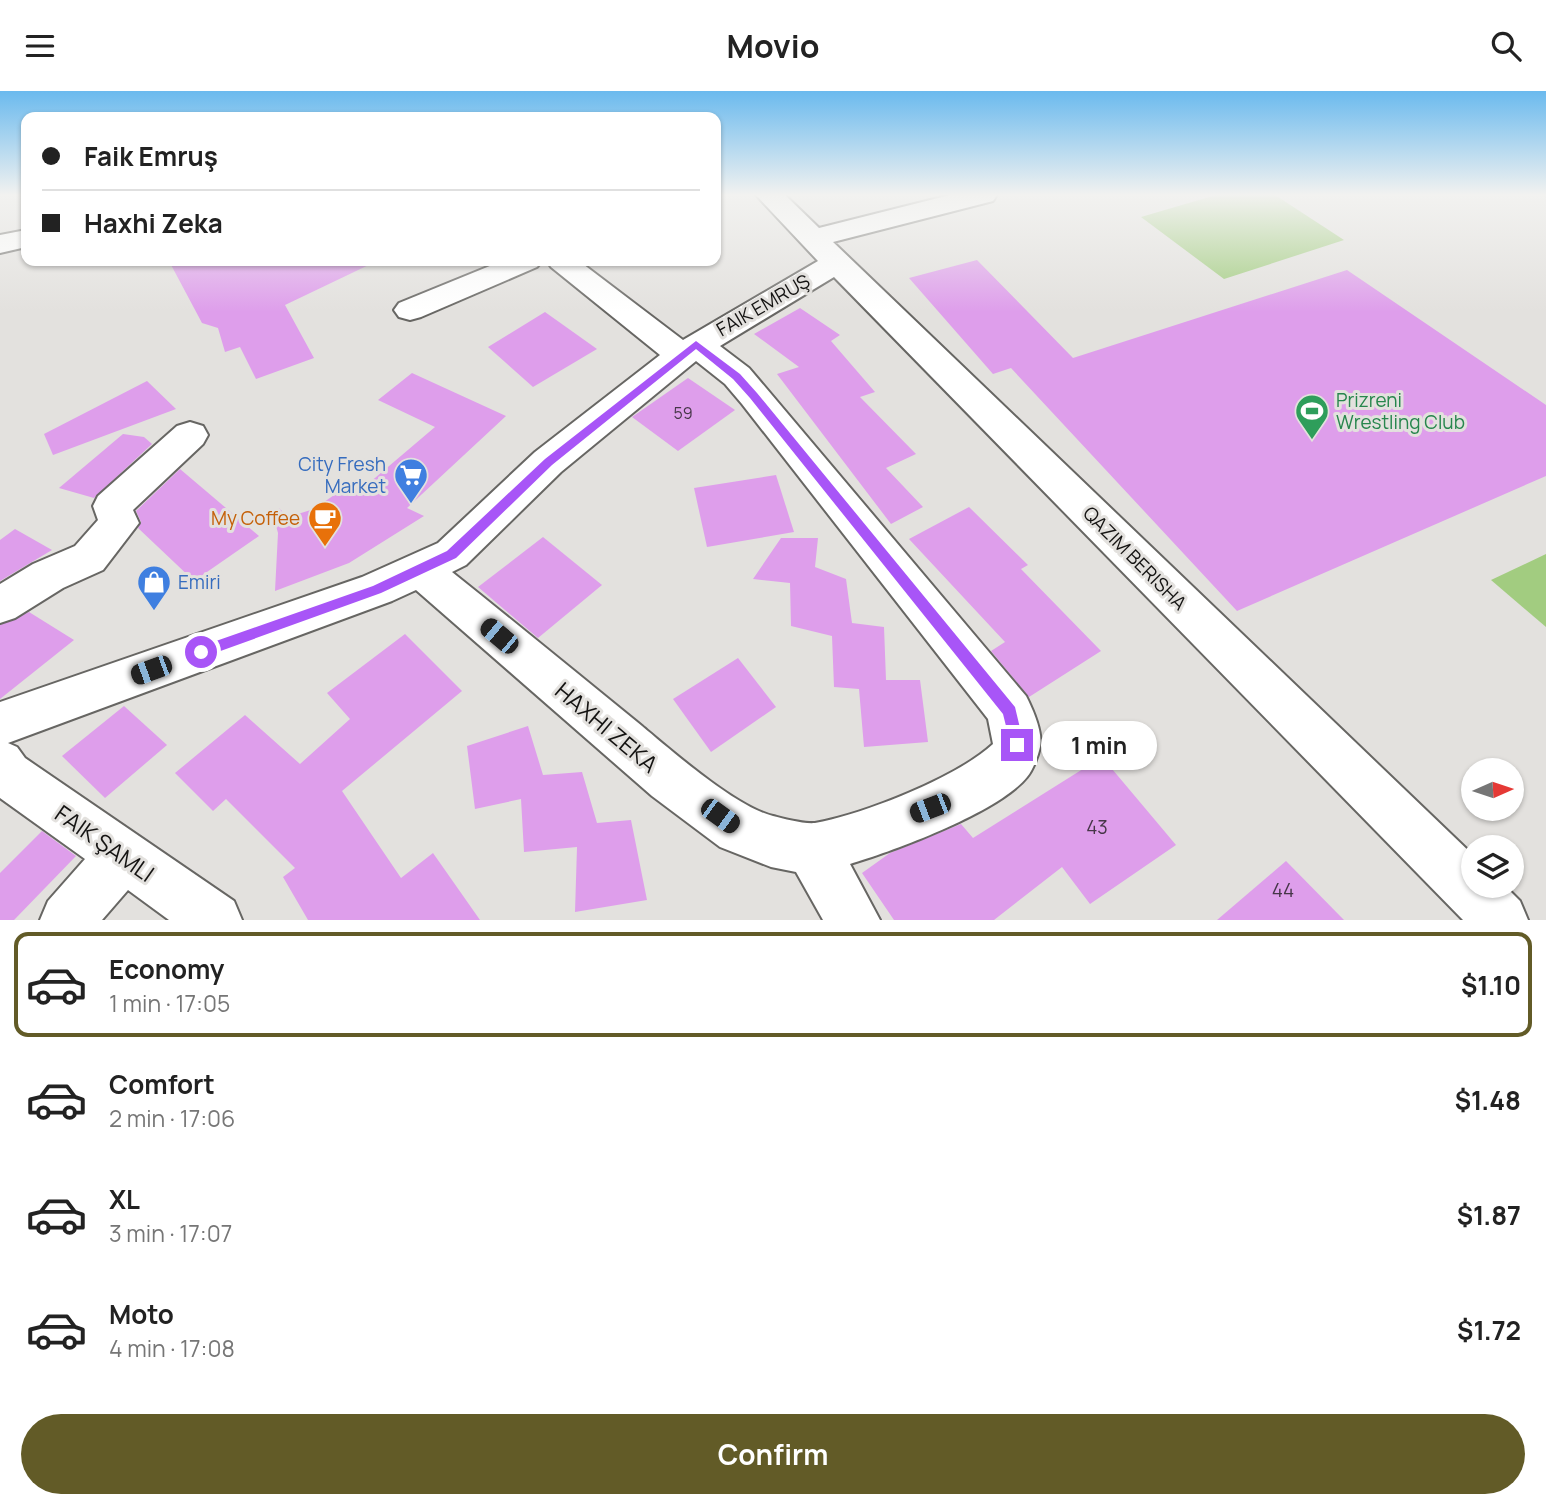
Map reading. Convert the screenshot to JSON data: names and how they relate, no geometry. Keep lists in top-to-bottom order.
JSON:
{
  "streets": {
    "street": [
      "FAIK EMRUŞ",
      "QAZIM BERISHA",
      "HAXHI ZEKA",
      "FAIK ŞAMLI"
    ]
  },
  "crossings": [
    ["FAIK EMRUŞ", "QAZIM BERISHA"],
    ["FAIK EMRUŞ", "HAXHI ZEKA"]
  ],
  "places": {
    "sports": ["Prizreni Wrestling Club"],
    "supermarket": ["City Fresh Market"],
    "cafe": ["My Coffee"],
    "shop": ["Emiri"]
  },
  "house_numbers": ["59", "43", "44"],
  "north": "right",
  "page": {
    "header": "Movio",
    "banner": ["Faik Emruş", "Haxhi Zeka"],
    "bubble": "1 min",
    "list": [
      {
        "name": "Economy",
        "note": "1 min · 17:05",
        "value": "$1.10"
      },
      {
        "name": "Comfort",
        "note": "2 min · 17:06",
        "value": "$1.48"
      },
      {
        "name": "XL",
        "note": "3 min · 17:07",
        "value": "$1.87"
      },
      {
        "name": "Moto",
        "note": "4 min · 17:08",
        "value": "$1.72"
      }
    ],
    "buttons": "Confirm"
  }
}
